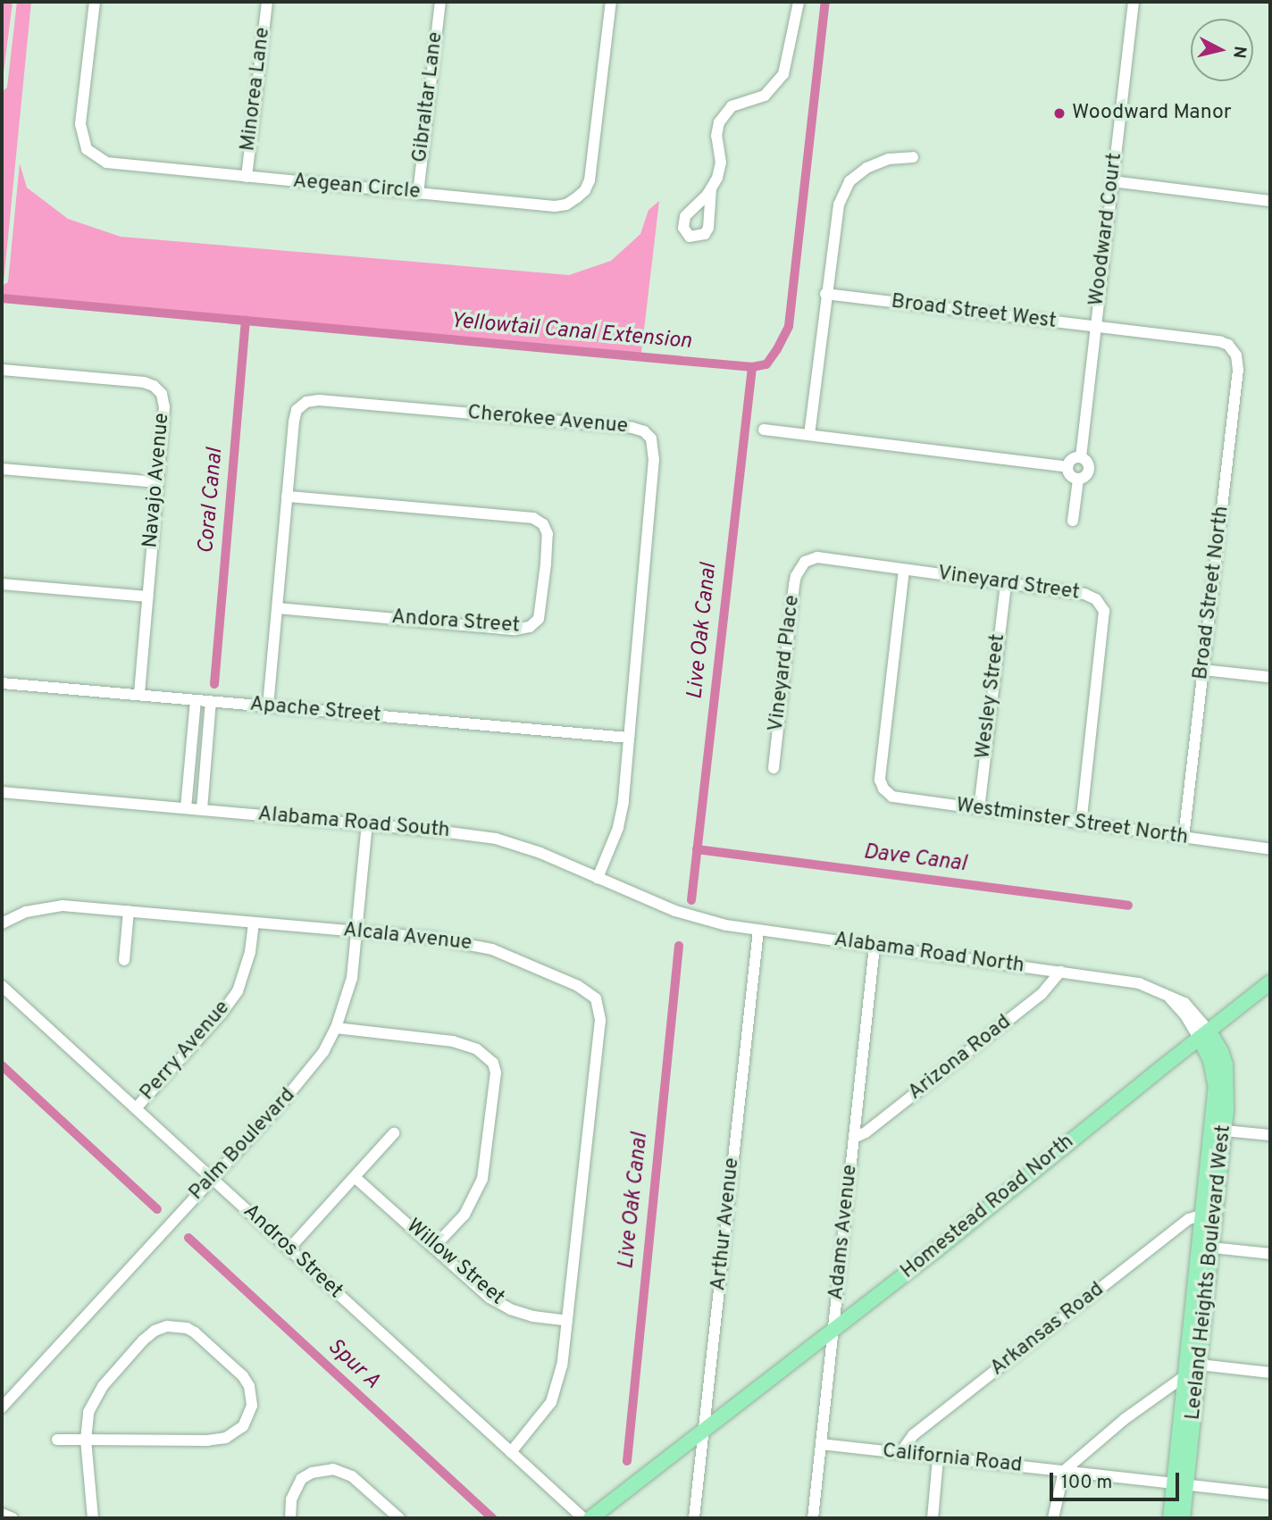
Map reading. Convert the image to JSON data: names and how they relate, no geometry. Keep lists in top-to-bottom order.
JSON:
{
  "streets": {
    "main road": ["Homestead Road North", "Leeland Heights Boulevard West"],
    "street": [
      "Minorea Lane",
      "Gibraltar Lane",
      "Aegean Circle",
      "Woodward Court",
      "Broad Street West",
      "Cherokee Avenue",
      "Navajo Avenue",
      "Vineyard Street",
      "Broad Street North",
      "Andora Street",
      "Vineyard Place",
      "Wesley Street",
      "Apache Street",
      "Westminster Street North",
      "Alabama Road South",
      "Alcala Avenue",
      "Alabama Road North",
      "Perry Avenue",
      "Arizona Road",
      "Palm Boulevard",
      "Arthur Avenue",
      "Adams Avenue",
      "Andros Street",
      "Willow Street",
      "Arkansas Road",
      "California Road"
    ]
  },
  "crossings": [
    ["Minorea Lane", "Aegean Circle"],
    ["Gibraltar Lane", "Aegean Circle"],
    ["Woodward Court", "Broad Street West"],
    ["Broad Street West", "Broad Street North"],
    ["Cherokee Avenue", "Andora Street"],
    ["Cherokee Avenue", "Apache Street"],
    ["Cherokee Avenue", "Alabama Road South"],
    ["Navajo Avenue", "Apache Street"],
    ["Vineyard Street", "Vineyard Place"],
    ["Vineyard Street", "Wesley Street"],
    ["Vineyard Street", "Westminster Street North"],
    ["Broad Street North", "Westminster Street North"],
    ["Wesley Street", "Westminster Street North"],
    ["Alabama Road South", "Alabama Road North"],
    ["Alabama Road South", "Palm Boulevard"],
    ["Alcala Avenue", "Perry Avenue"],
    ["Alcala Avenue", "Palm Boulevard"],
    ["Alcala Avenue", "Andros Street"],
    ["Alcala Avenue", "Willow Street"],
    ["Alabama Road North", "Arizona Road"],
    ["Alabama Road North", "Homestead Road North"],
    ["Alabama Road North", "Arthur Avenue"],
    ["Alabama Road North", "Adams Avenue"],
    ["Alabama Road North", "Leeland Heights Boulevard West"],
    ["Perry Avenue", "Andros Street"],
    ["Arizona Road", "Adams Avenue"],
    ["Palm Boulevard", "Andros Street"],
    ["Homestead Road North", "Arthur Avenue"],
    ["Homestead Road North", "Adams Avenue"],
    ["Homestead Road North", "Leeland Heights Boulevard West"],
    ["Adams Avenue", "California Road"],
    ["Leeland Heights Boulevard West", "Arkansas Road"],
    ["Leeland Heights Boulevard West", "California Road"],
    ["Arkansas Road", "California Road"]
  ],
  "water": [
    "Yellowtail Canal Extension",
    "Coral Canal",
    "Live Oak Canal",
    "Dave Canal",
    "Spur A"
  ],
  "places": ["Woodward Manor"],
  "scale_bar": "100 m",
  "north": "right"
}
